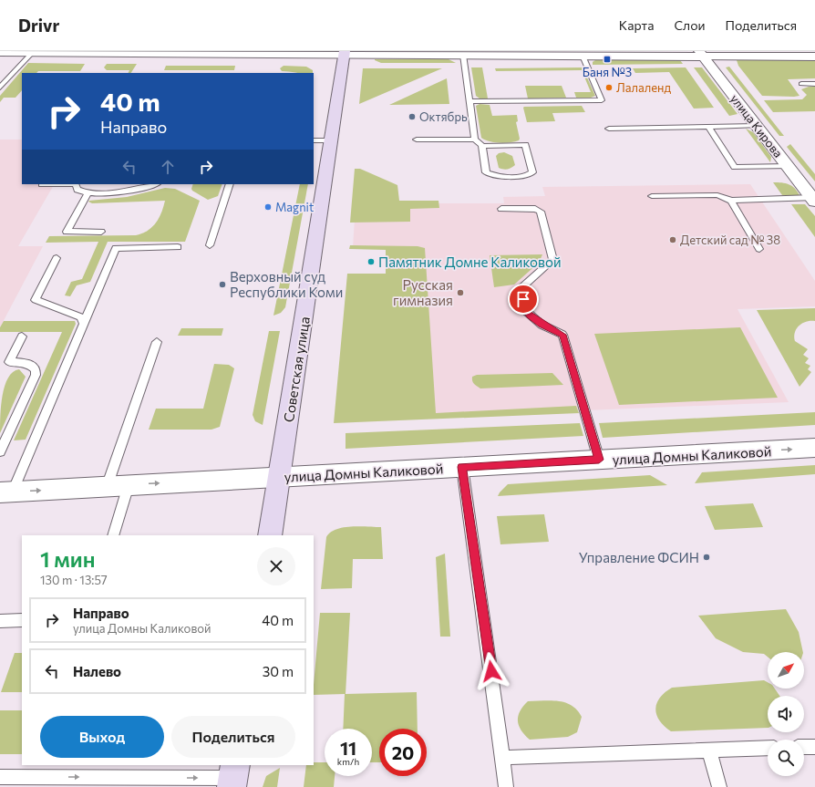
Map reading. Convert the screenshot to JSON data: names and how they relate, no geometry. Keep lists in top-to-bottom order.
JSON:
{
  "streets": {
    "main road": ["Советская улица"],
    "street": ["улица Кирова", "улица Домны Каликовой"]
  },
  "crossings": [
    ["Советская улица", "улица Домны Каликовой"]
  ],
  "one_way": ["улица Домны Каликовой"],
  "places": {
    "transit": ["Баня №3"],
    "other": [
      "Лалаленд",
      "Октябрь",
      "Magnit",
      "Детский сад № 38",
      "Памятник Домне Каликовой",
      "Верховный суд Республики Коми",
      "Русская гимназия",
      "Управление ФСИН"
    ]
  },
  "north": "top right",
  "page": {
    "header": "Drivr",
    "nav": ["Карта", "Слои", "Поделиться"],
    "turn": ["40 m", "Направо"],
    "heading": ["1 мин", "130 m · 13:57"],
    "list": [
      {
        "name": "Направо",
        "note": "улица Домны Каликовой",
        "value": "40 m"
      },
      {
        "name": "Налево",
        "value": "30 m"
      }
    ],
    "buttons": ["Выход", "Поделиться"],
    "speed": "11 km/h",
    "limit": "20"
  }
}
